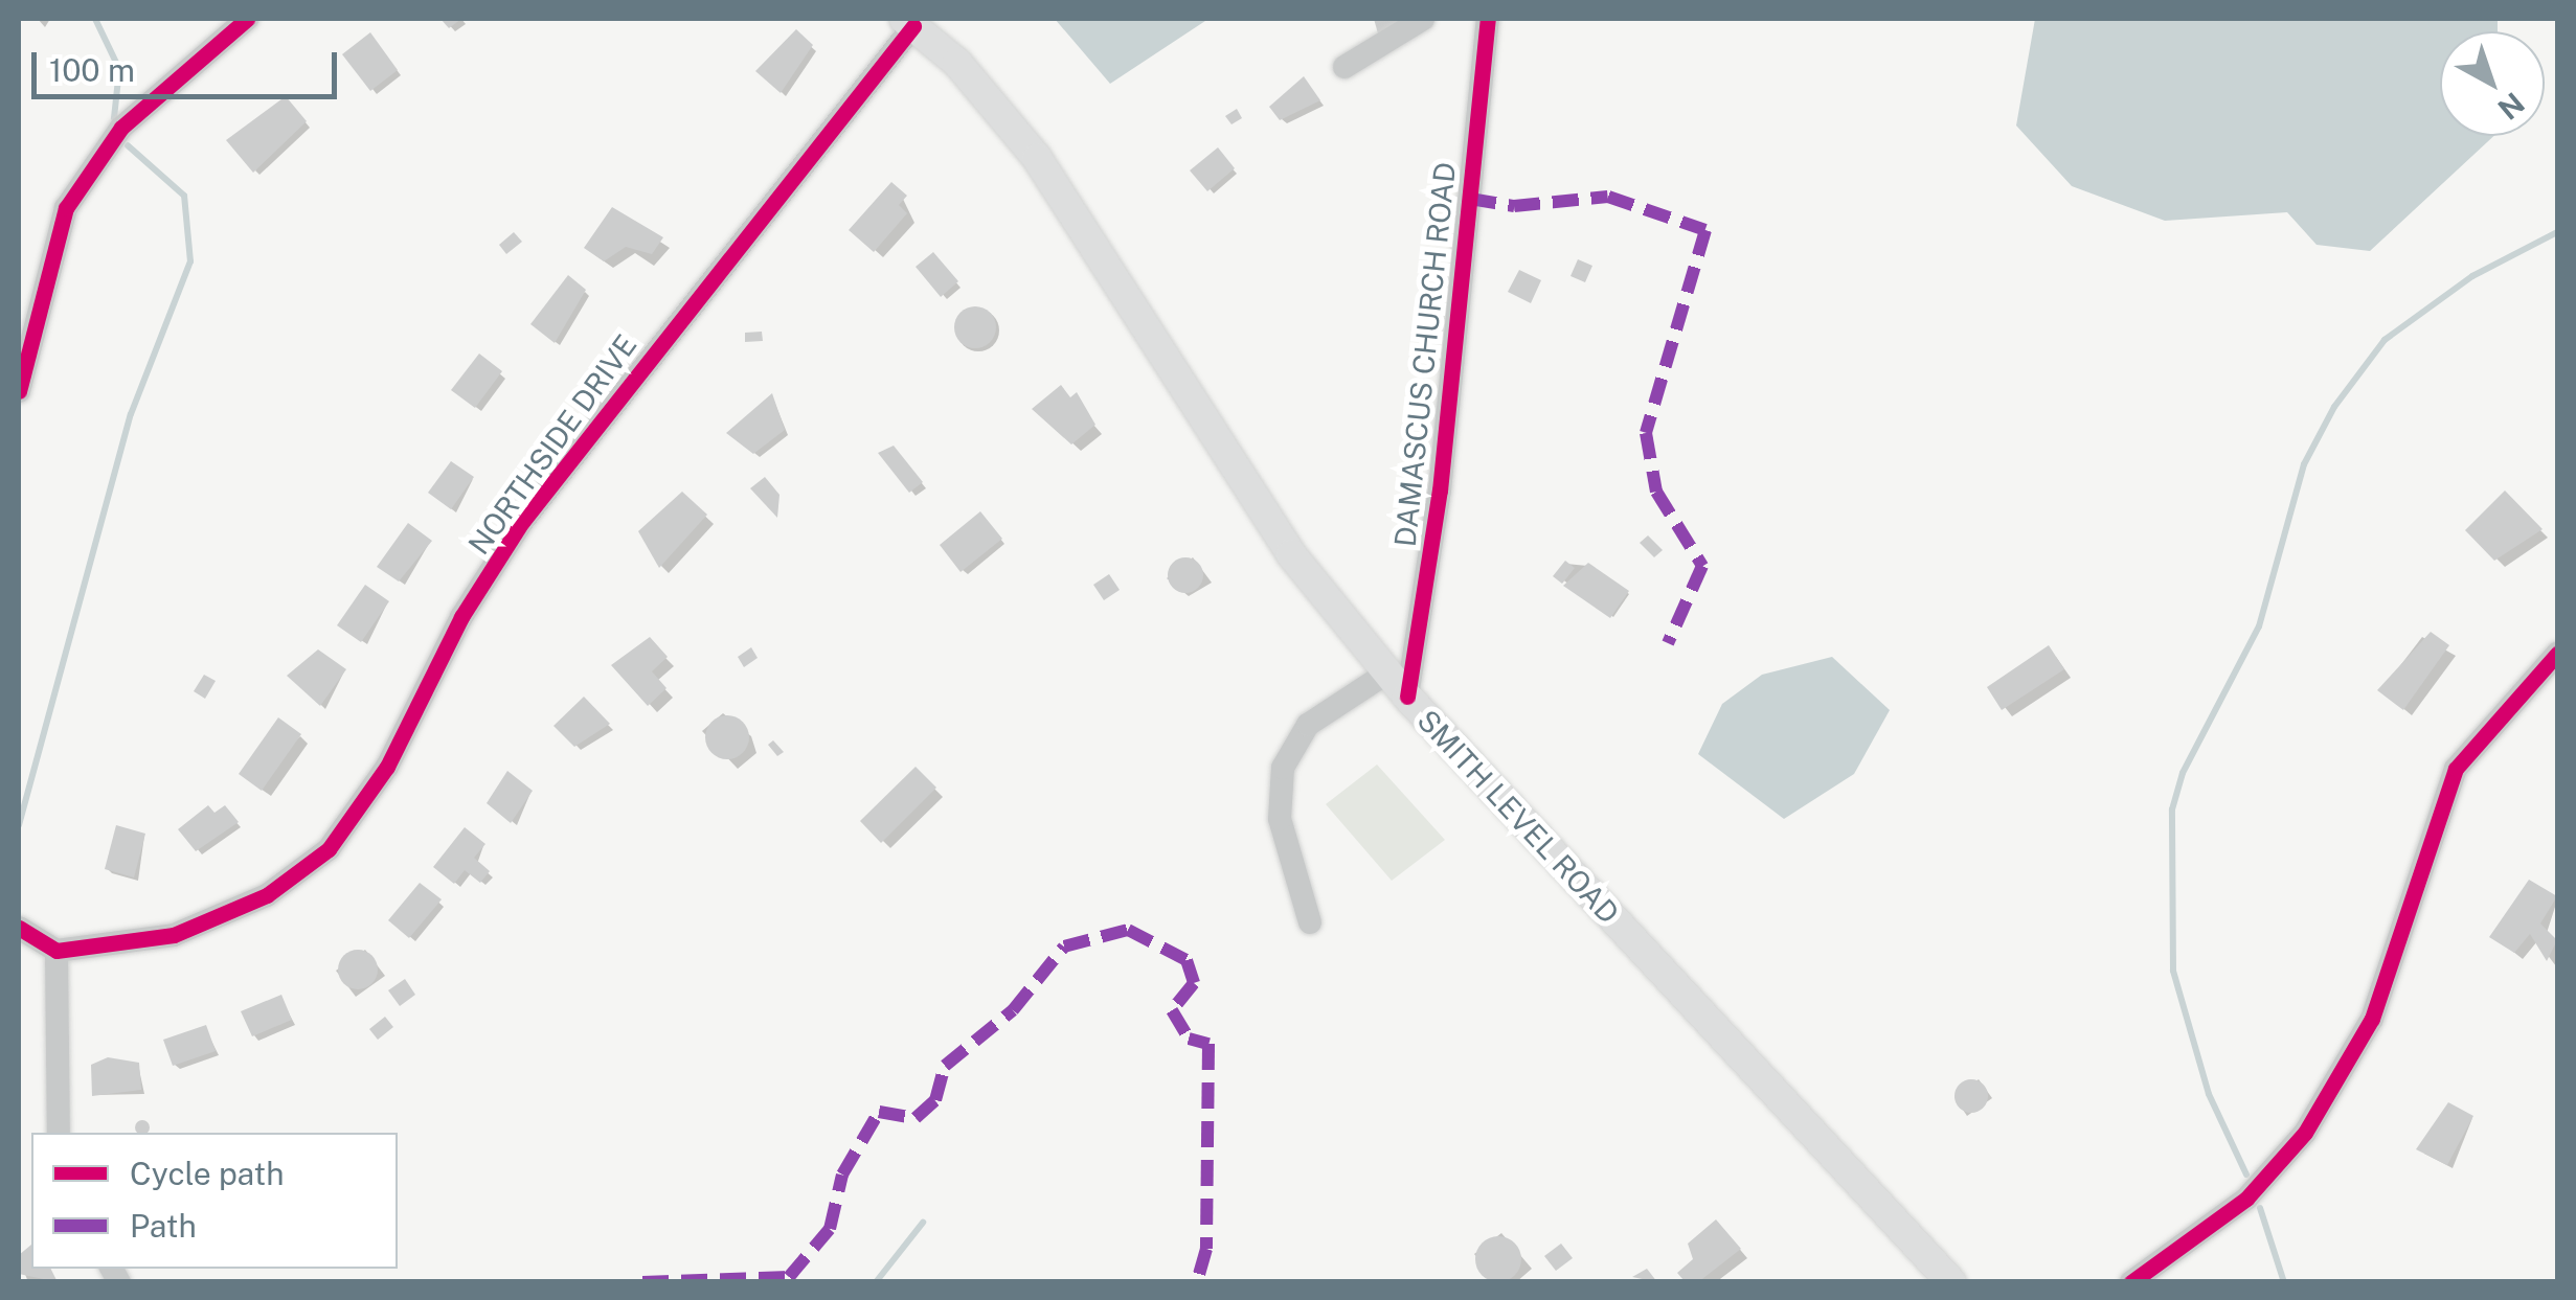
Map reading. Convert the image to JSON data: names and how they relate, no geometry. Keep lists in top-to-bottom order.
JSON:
{
  "streets": {
    "main road": ["SMITH LEVEL ROAD"],
    "street": ["DAMASCUS CHURCH ROAD", "NORTHSIDE DRIVE"]
  },
  "crossings": [
    ["DAMASCUS CHURCH ROAD", "SMITH LEVEL ROAD"],
    ["NORTHSIDE DRIVE", "SMITH LEVEL ROAD"]
  ],
  "legend": ["Cycle path", "Path"],
  "scale_bar": "100 m",
  "north": "bottom right"
}
